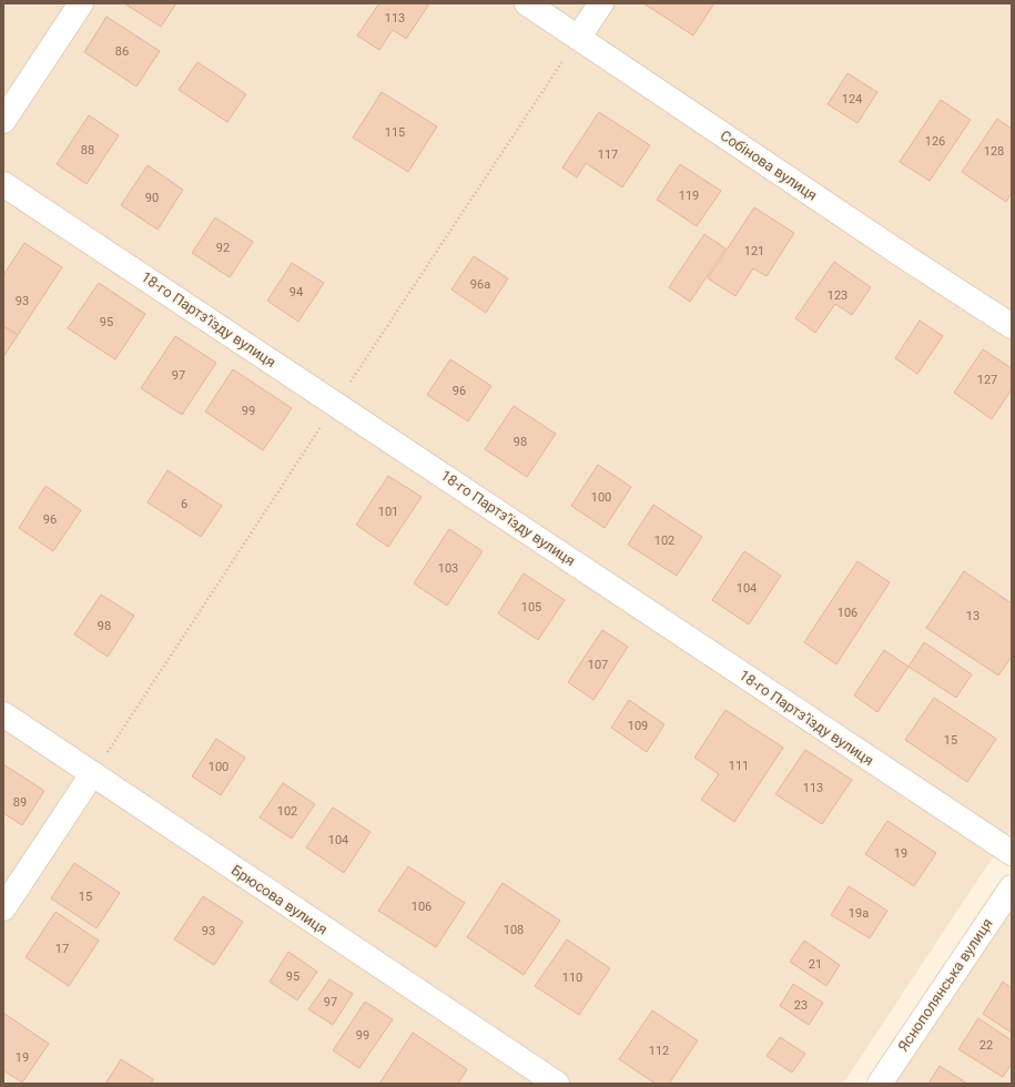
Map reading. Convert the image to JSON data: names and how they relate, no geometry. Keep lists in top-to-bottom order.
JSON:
{
  "streets": {
    "street": [
      "Собінова вулиця",
      "18-го Партз’їзду вулиця",
      "Брюсова вулиця",
      "Яснополянська вулиця"
    ]
  },
  "house_numbers": [
    "113",
    "86",
    "124",
    "115",
    "126",
    "88",
    "128",
    "117",
    "119",
    "90",
    "92",
    "121",
    "96а",
    "94",
    "123",
    "93",
    "95",
    "97",
    "127",
    "96",
    "99",
    "98",
    "100",
    "6",
    "101",
    "96",
    "102",
    "103",
    "104",
    "105",
    "106",
    "13",
    "98",
    "107",
    "109",
    "15",
    "111",
    "100",
    "113",
    "89",
    "102",
    "104",
    "19",
    "15",
    "106",
    "19а",
    "108",
    "93",
    "17",
    "21",
    "95",
    "110",
    "97",
    "23",
    "99",
    "22",
    "112",
    "19"
  ]
}
